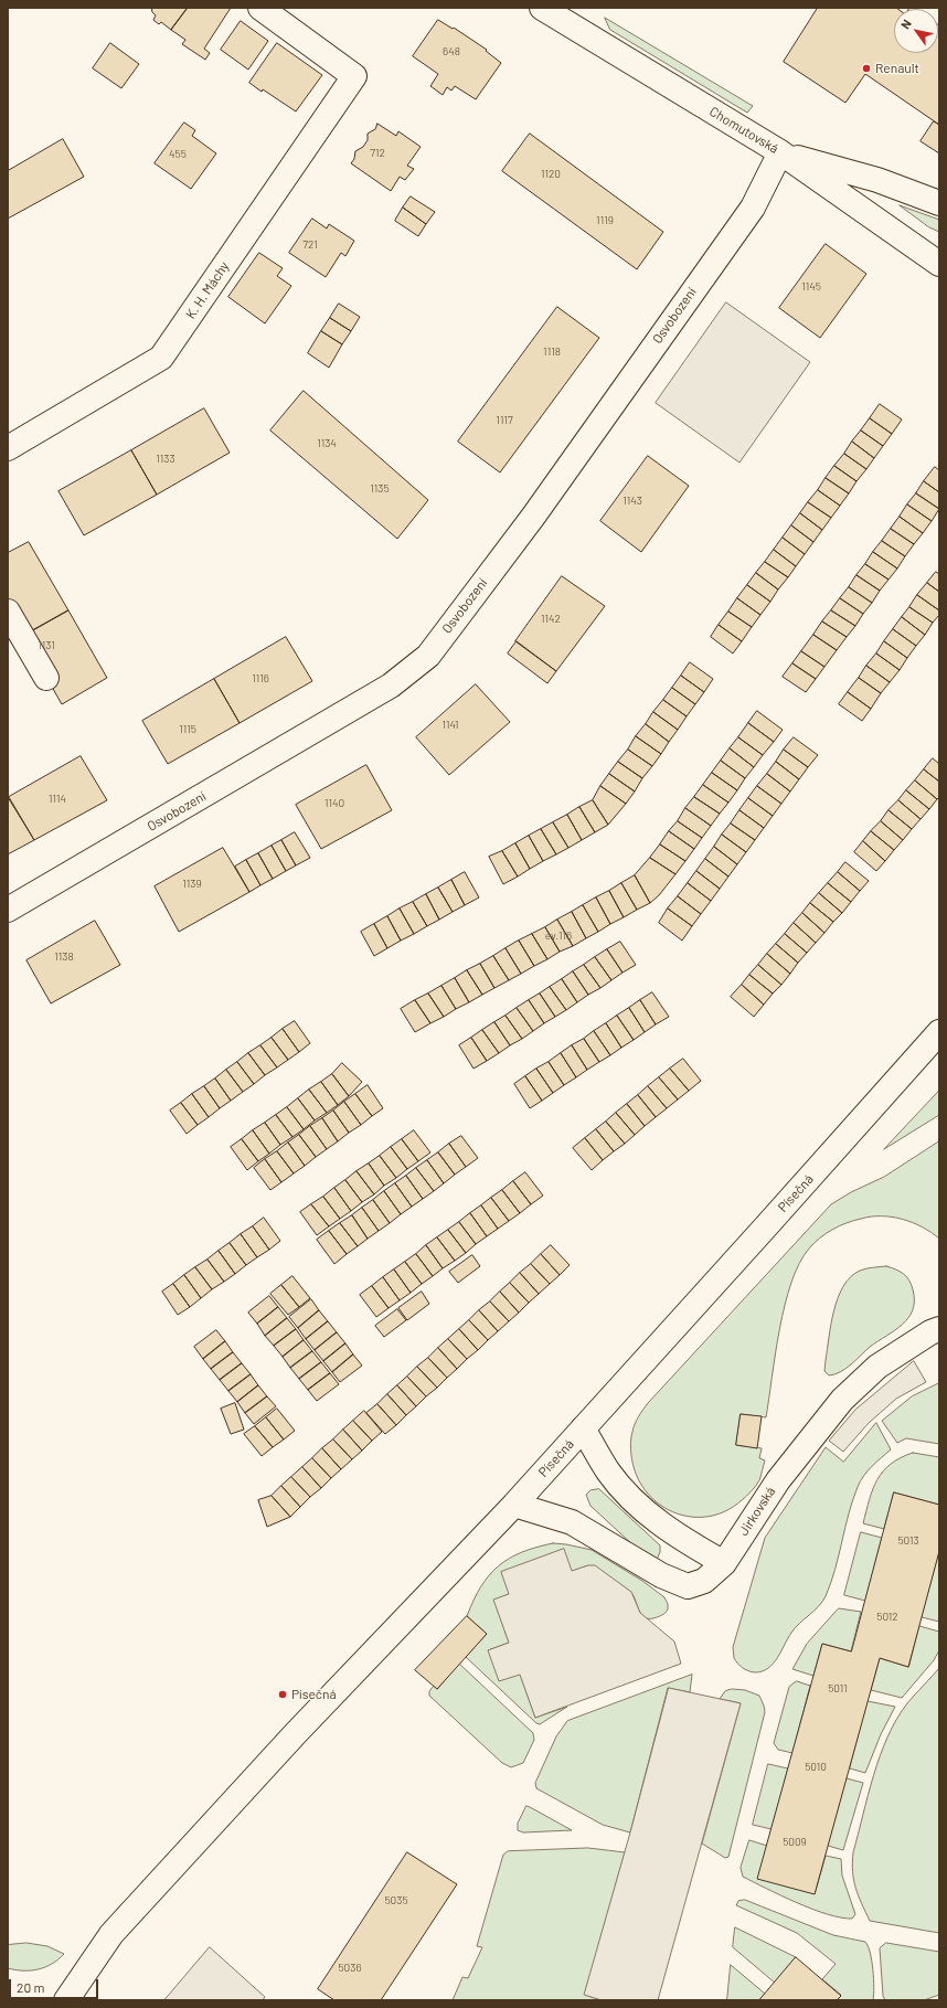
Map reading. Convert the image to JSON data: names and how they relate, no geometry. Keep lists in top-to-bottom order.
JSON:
{
  "streets": {
    "street": [
      "Chomutovská",
      "K. H. Máchy",
      "Osvobození",
      "Písečná",
      "Jirkovská"
    ]
  },
  "crossings": [
    ["Chomutovská", "Osvobození"],
    ["Písečná", "Jirkovská"]
  ],
  "places": ["Renault", "Písečná"],
  "house_numbers": [
    "648",
    "712",
    "455",
    "1120",
    "1119",
    "721",
    "1145",
    "1118",
    "1117",
    "1134",
    "1133",
    "1135",
    "1143",
    "1142",
    "1131",
    "1116",
    "1141",
    "1115",
    "1114",
    "1140",
    "1139",
    "ev.116",
    "1138",
    "5013",
    "5012",
    "5011",
    "5010",
    "5009",
    "5035",
    "5036"
  ],
  "scale_bar": "20 m",
  "north": "top left"
}
